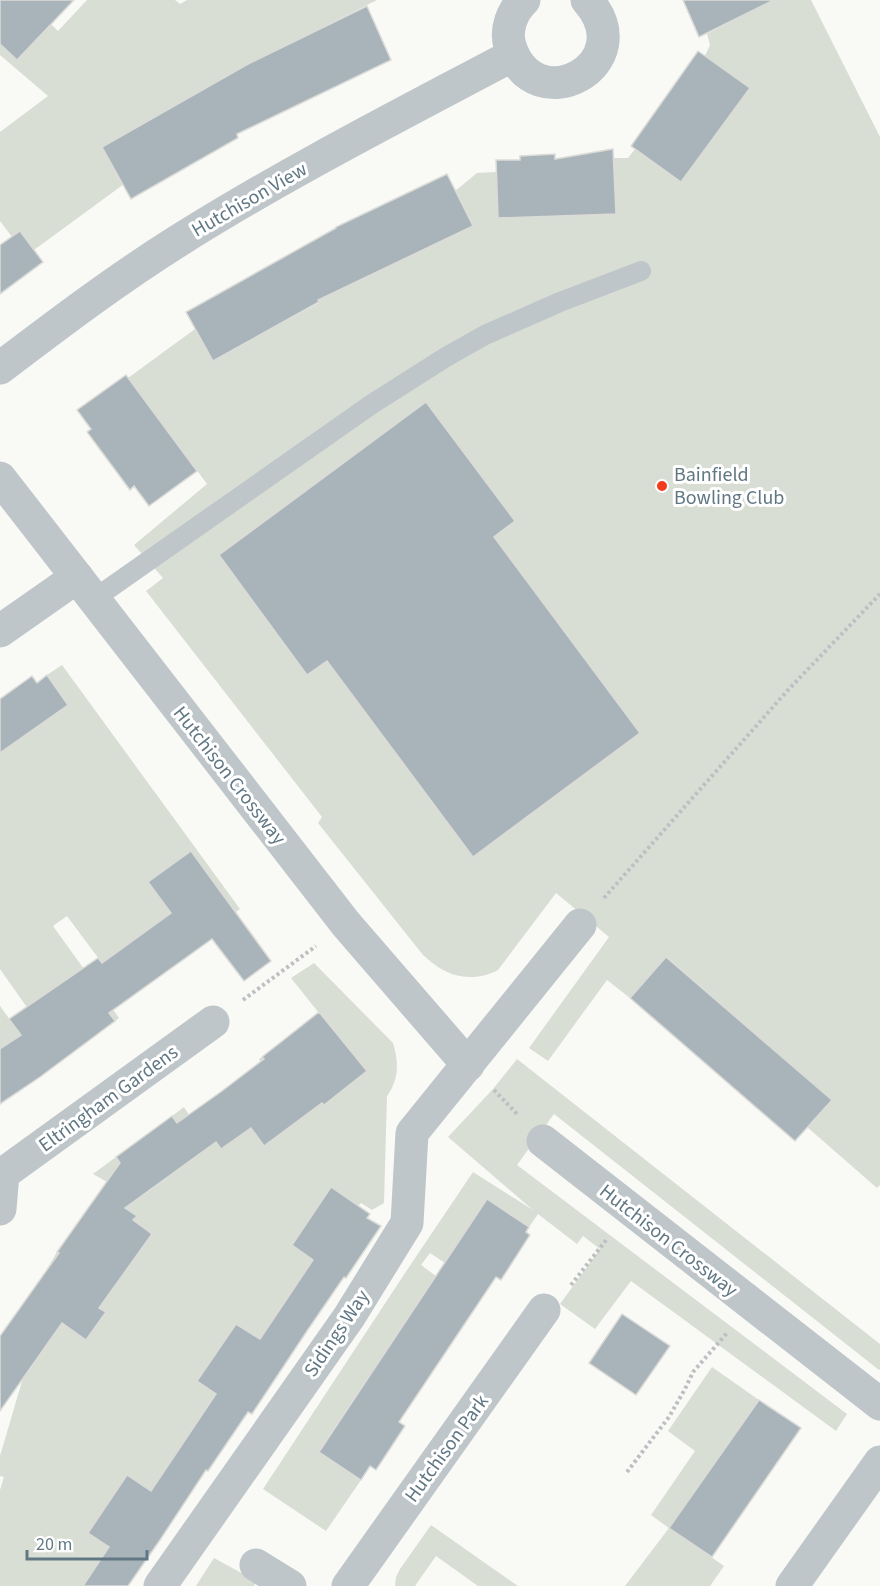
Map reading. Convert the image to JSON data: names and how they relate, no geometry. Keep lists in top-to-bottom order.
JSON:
{
  "streets": {
    "street": [
      "Hutchison View",
      "Hutchison Crossway",
      "Eltringham Gardens",
      "Sidings Way",
      "Hutchison Park"
    ]
  },
  "crossings": [
    ["Hutchison Crossway", "Sidings Way"]
  ],
  "places": ["Bainfield Bowling Club"],
  "scale_bar": "20 m"
}
